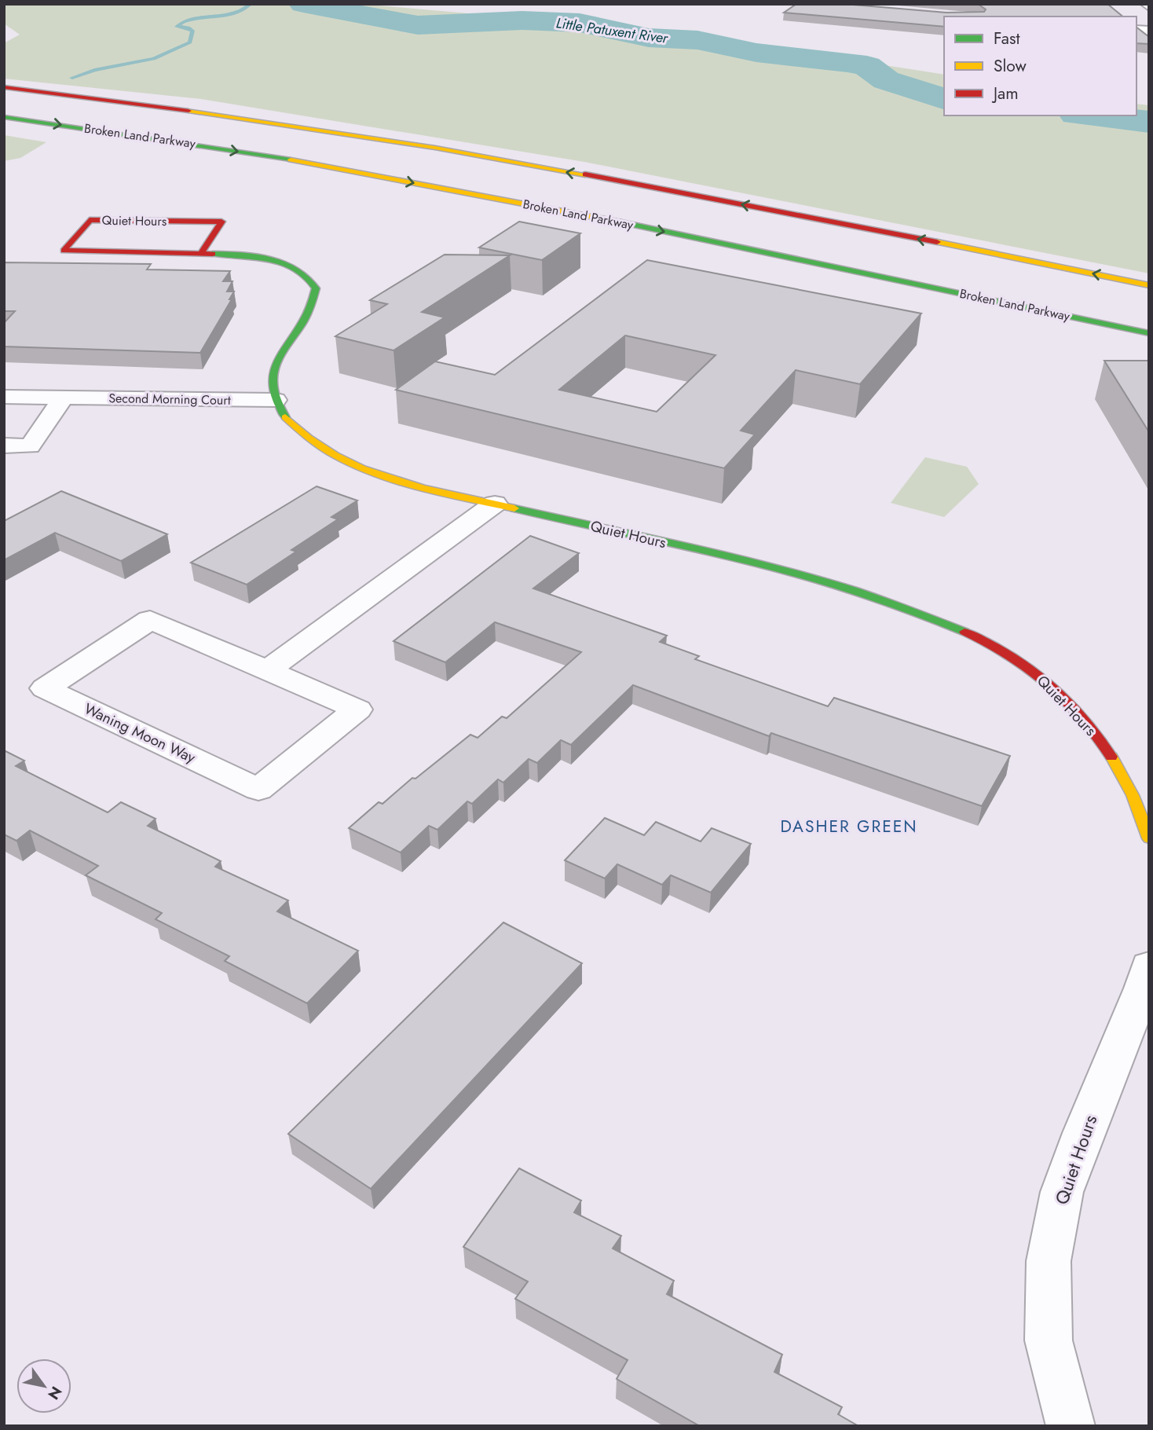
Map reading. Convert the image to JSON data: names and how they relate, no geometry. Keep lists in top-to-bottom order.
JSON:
{
  "streets": {
    "main road": ["Broken Land Parkway", "Quiet Hours"],
    "street": ["Second Morning Court", "Waning Moon Way"]
  },
  "crossings": [
    ["Quiet Hours", "Second Morning Court"]
  ],
  "districts": ["DASHER GREEN"],
  "water": ["Little Patuxent River"],
  "legend": ["Fast", "Slow", "Jam"],
  "north": "bottom right"
}
